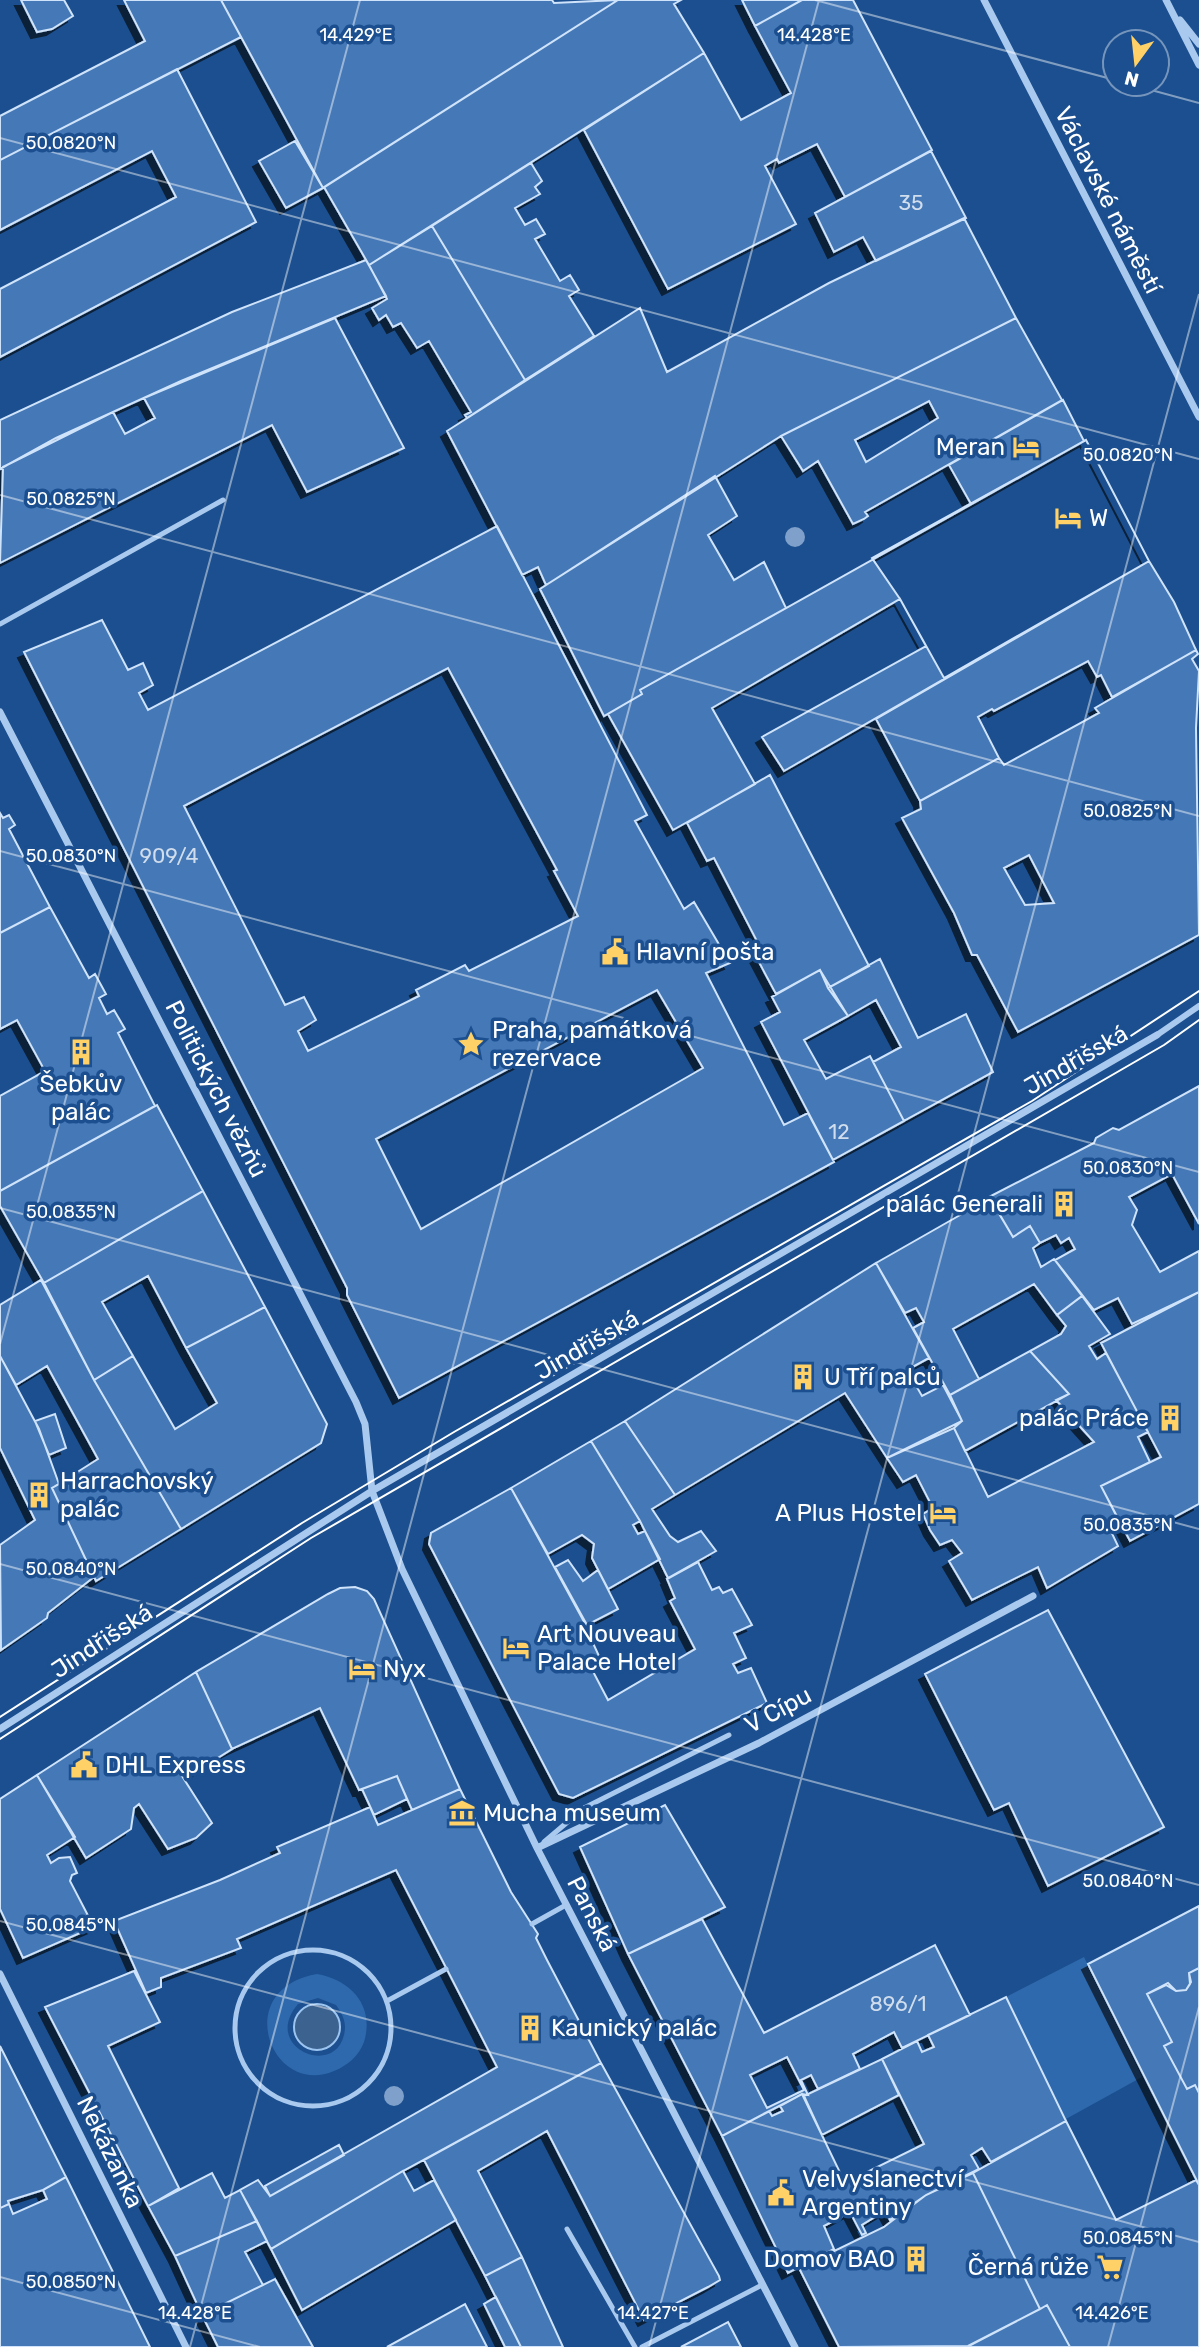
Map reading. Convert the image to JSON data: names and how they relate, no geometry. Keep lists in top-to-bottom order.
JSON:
{
  "streets": {
    "street": [
      "Václavské náměstí",
      "Jindřišská",
      "Politických vězňů",
      "V Cípu",
      "Panská",
      "Nekázanka"
    ]
  },
  "crossings": [
    ["Jindřišská", "Politických vězňů"],
    ["Jindřišská", "Panská"],
    ["Politických vězňů", "Panská"],
    ["V Cípu", "Panská"]
  ],
  "places": {
    "hotel": [
      "Meran",
      "W",
      "A Plus Hostel",
      "Art Nouveau Palace Hotel",
      "Nyx"
    ],
    "public building": ["Hlavní pošta", "DHL Express", "Velvyslanectví Argentiny"],
    "place": ["Praha, památková rezervace"],
    "building": [
      "Šebkův palác",
      "palác Generali",
      "U Tří palců",
      "palác Práce",
      "Harrachovský palác",
      "Kaunický palác",
      "Domov BAO"
    ],
    "museum": ["Mucha museum"],
    "supermarket": ["Černá růže"]
  },
  "house_numbers": [
    "35",
    "909/4",
    "12",
    "896/1"
  ],
  "north": "bottom",
  "coordinates": [
    "14.429°E",
    "14.428°E",
    "50.0820°N",
    "50.0825°N",
    "50.0830°N",
    "50.0835°N",
    "50.0840°N",
    "50.0845°N",
    "50.0850°N",
    "14.427°E",
    "14.426°E"
  ]
}
